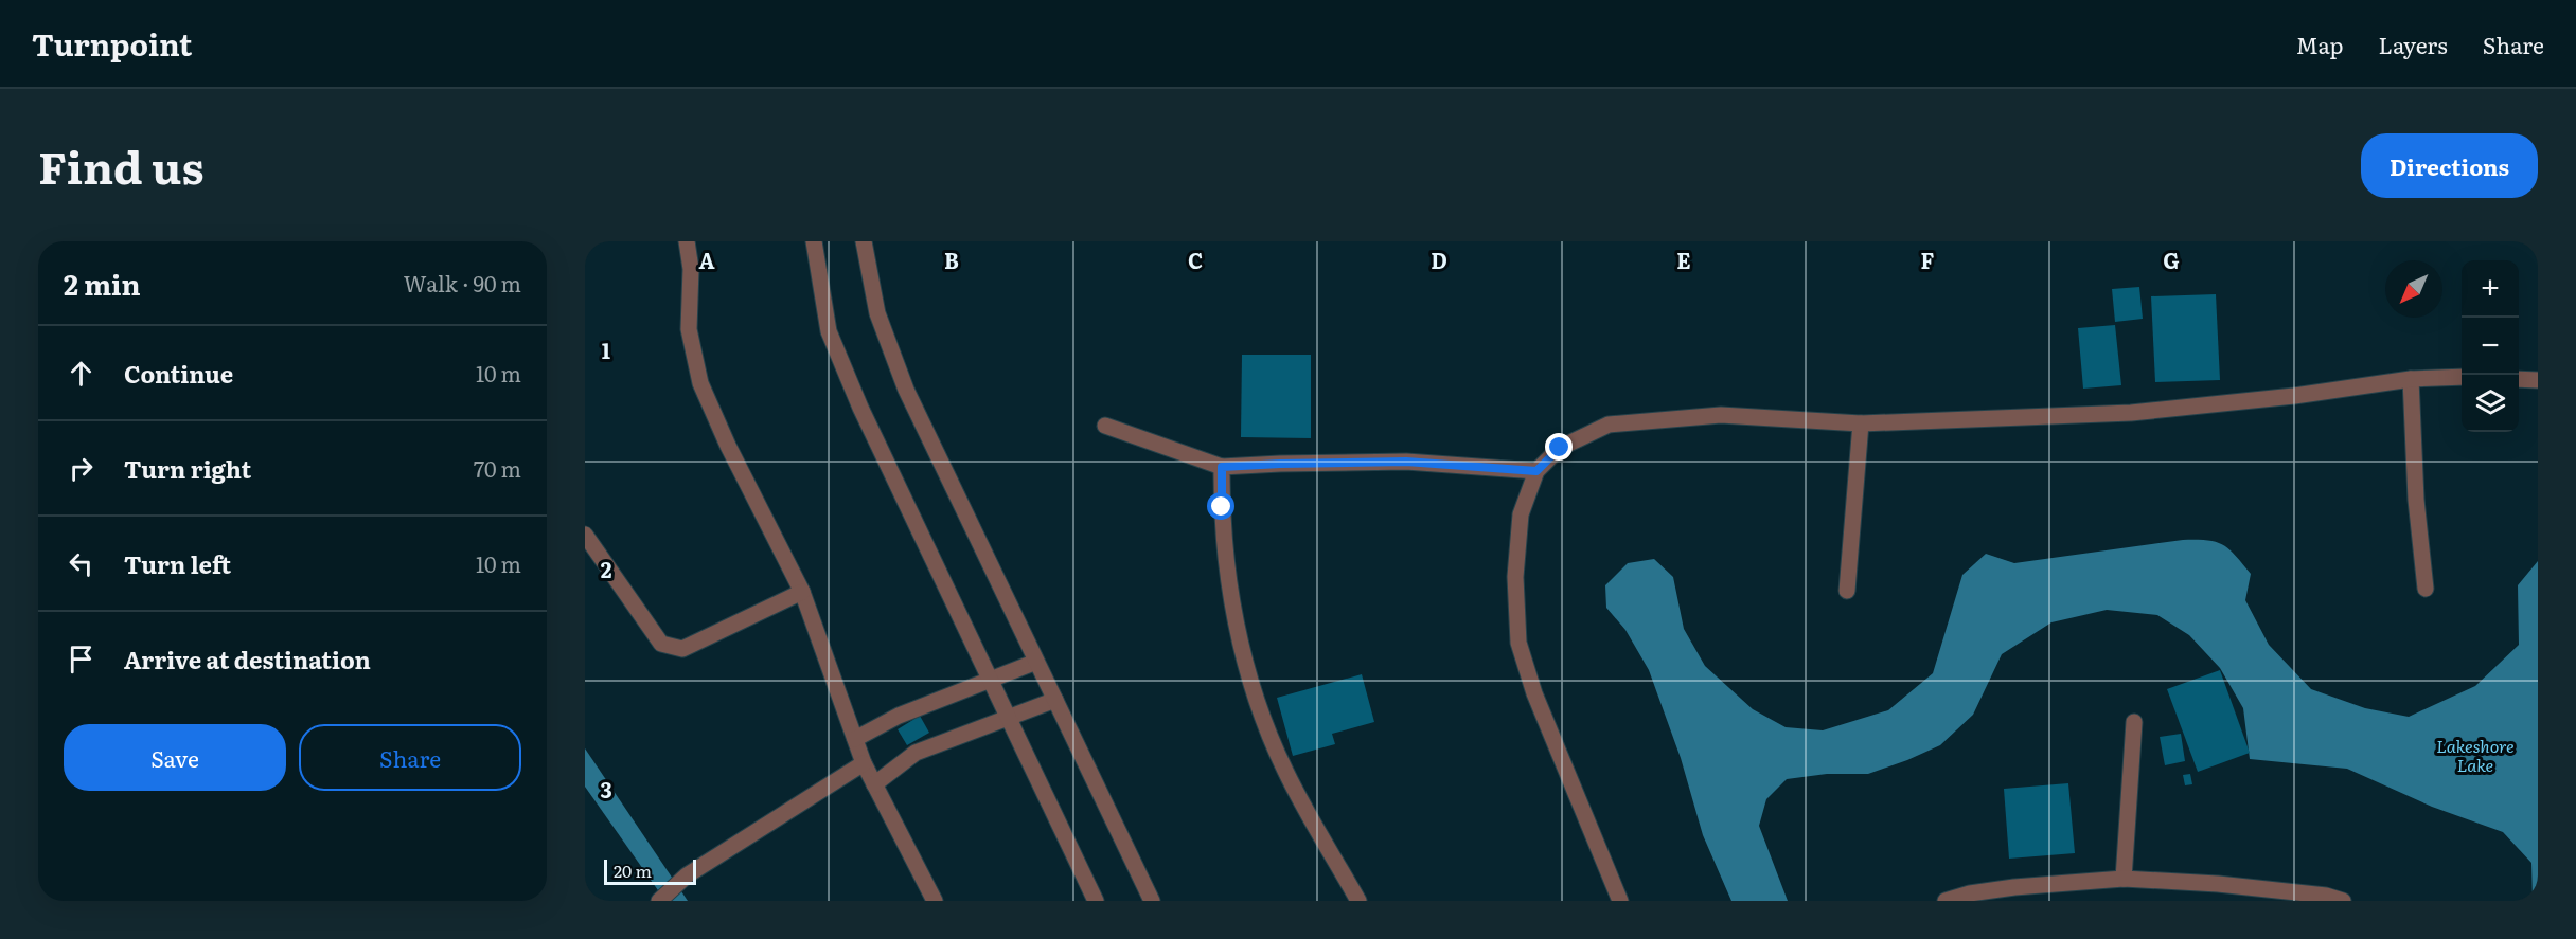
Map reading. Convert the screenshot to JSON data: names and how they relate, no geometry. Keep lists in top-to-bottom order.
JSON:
{
  "water": ["Lakeshore Lake"],
  "scale_bar": "20 m",
  "north": "bottom left",
  "page": {
    "header": "Turnpoint",
    "nav": ["Map", "Layers", "Share"],
    "title": "Find us",
    "buttons": [
      "Directions",
      ["Save", "Share"]
    ],
    "heading": ["2 min", "Walk · 90 m"],
    "map_buttons": ["+", "−"],
    "list": [
      ["Continue", "10 m"],
      ["Turn right", "70 m"],
      ["Turn left", "10 m"],
      "Arrive at destination"
    ],
    "scale": "20 m"
  },
  "grid": {
    "columns": [
      "A",
      "B",
      "C",
      "D",
      "E",
      "F",
      "G"
    ],
    "rows": ["1", "2", "3"]
  }
}
